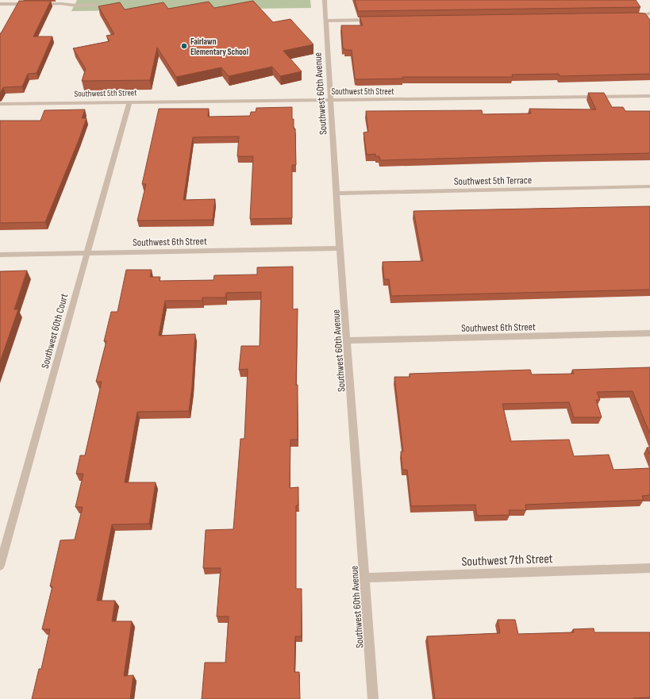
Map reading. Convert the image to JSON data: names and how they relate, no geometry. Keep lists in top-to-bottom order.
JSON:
{
  "streets": {
    "street": [
      "Southwest 5th Street",
      "Southwest 60th Avenue",
      "Southwest 5th Terrace",
      "Southwest 6th Street",
      "Southwest 60th Court",
      "Southwest 7th Street"
    ]
  },
  "crossings": [
    ["Southwest 5th Street", "Southwest 60th Avenue"],
    ["Southwest 5th Street", "Southwest 60th Court"],
    ["Southwest 60th Avenue", "Southwest 5th Terrace"],
    ["Southwest 60th Avenue", "Southwest 6th Street"],
    ["Southwest 60th Avenue", "Southwest 7th Street"],
    ["Southwest 6th Street", "Southwest 60th Court"]
  ],
  "places": ["Fairlawn Elementary School"]
}
